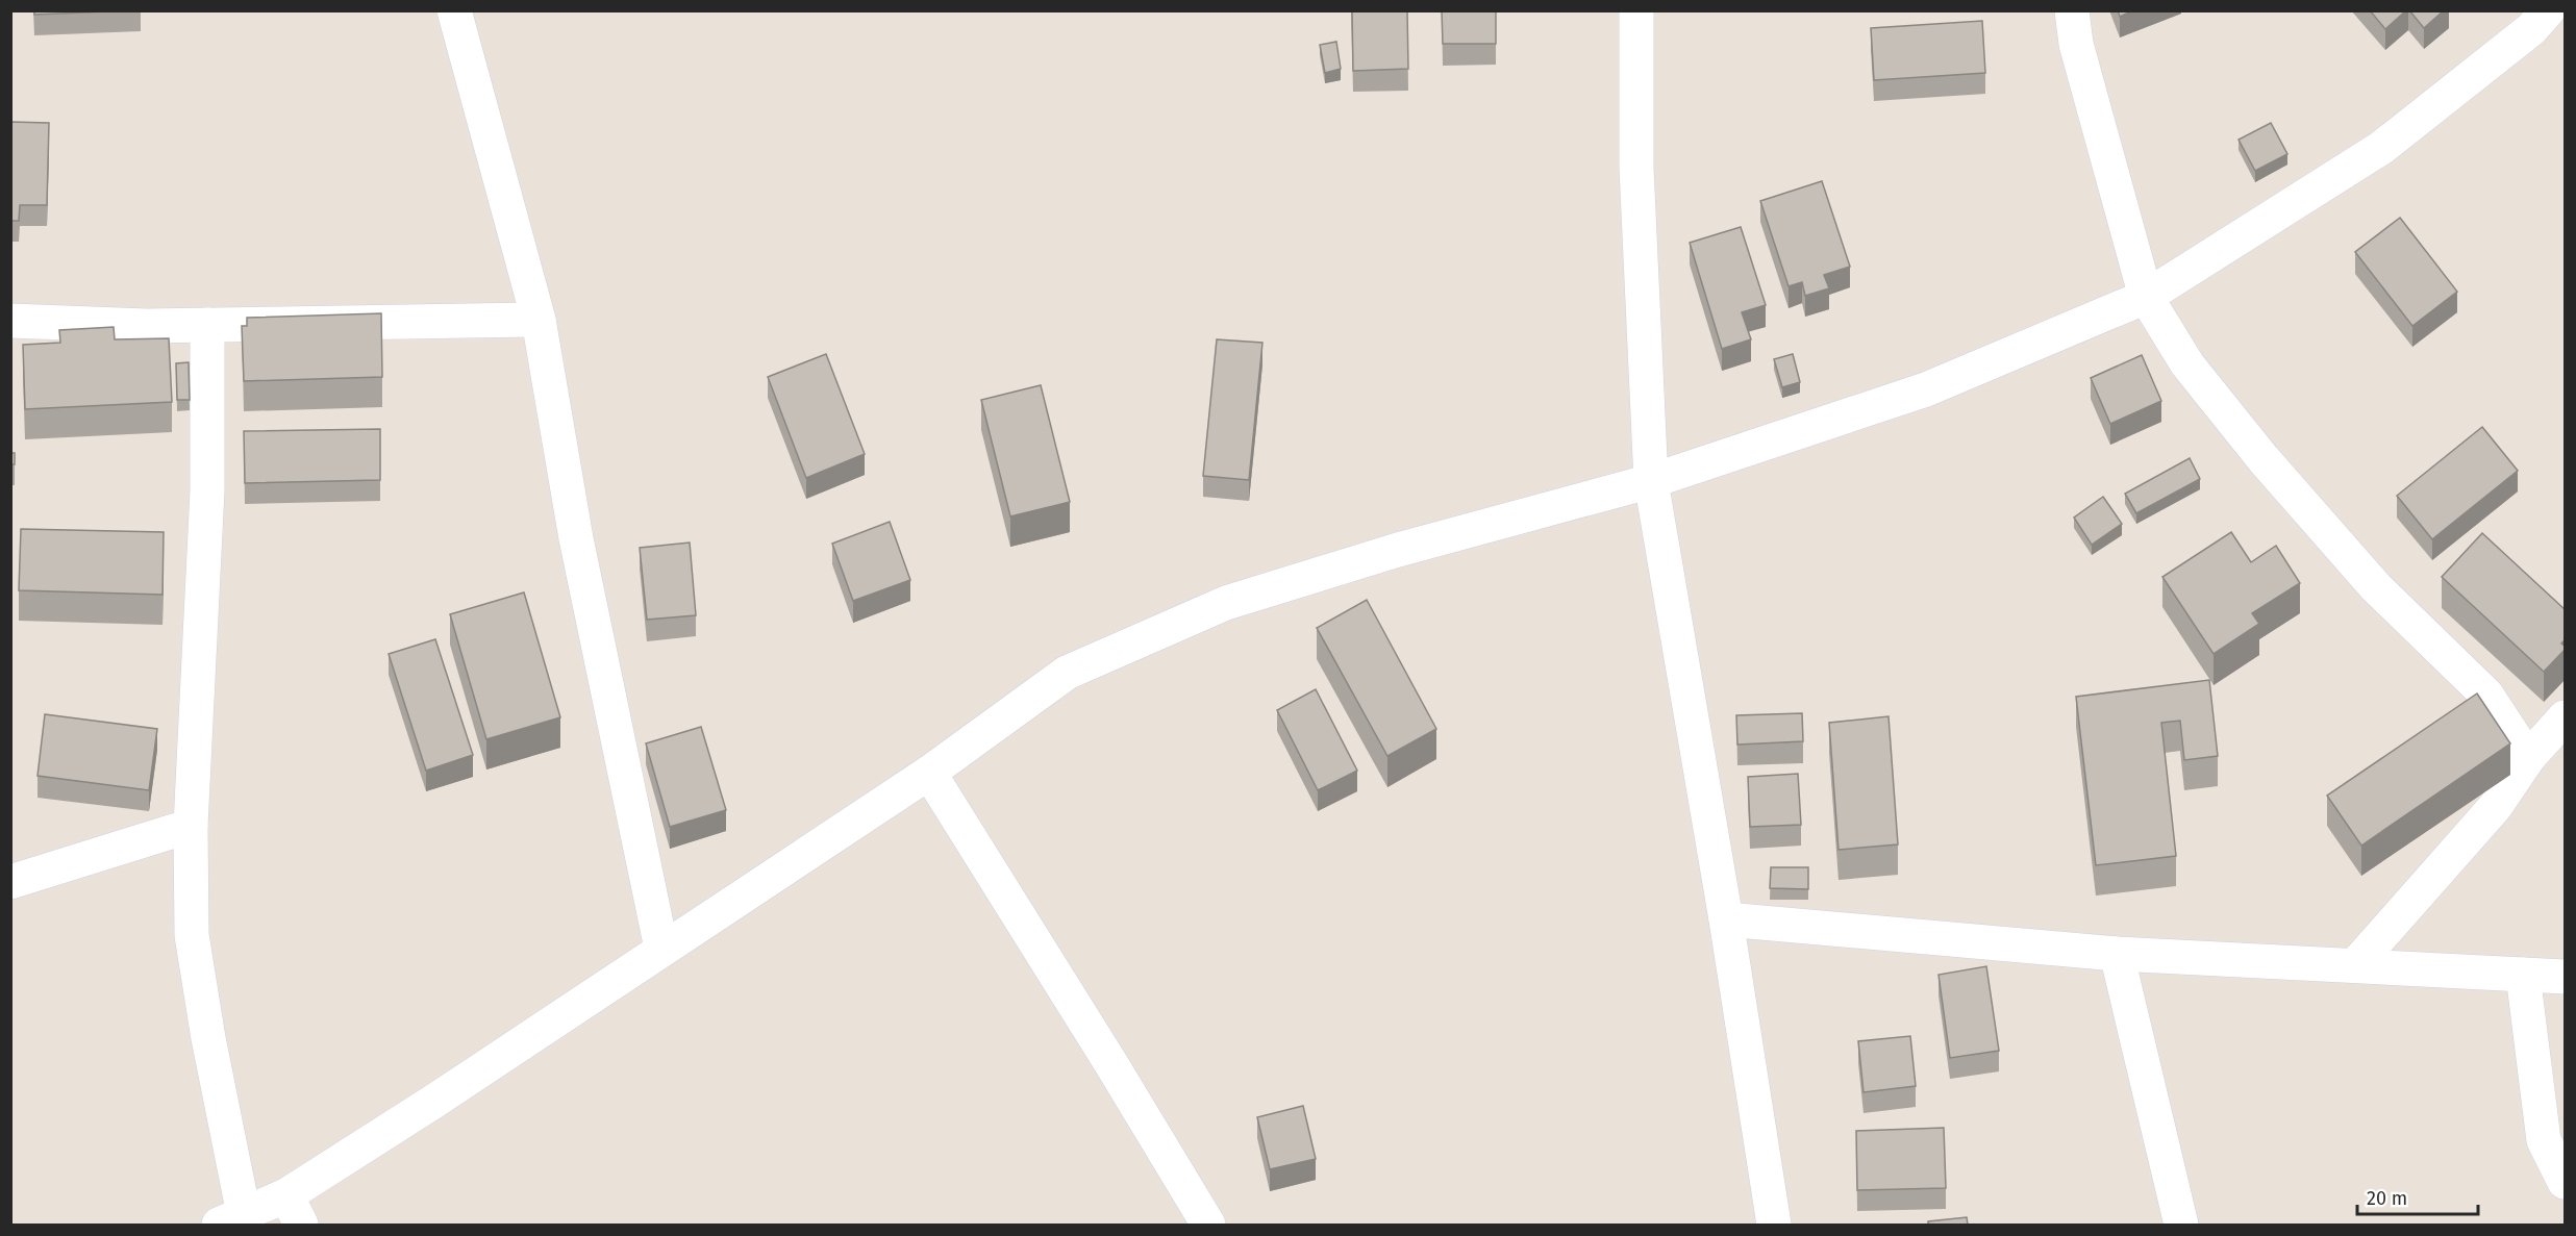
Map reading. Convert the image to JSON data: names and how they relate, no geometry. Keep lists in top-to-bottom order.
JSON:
{
  "scale_bar": "20 m"
}
